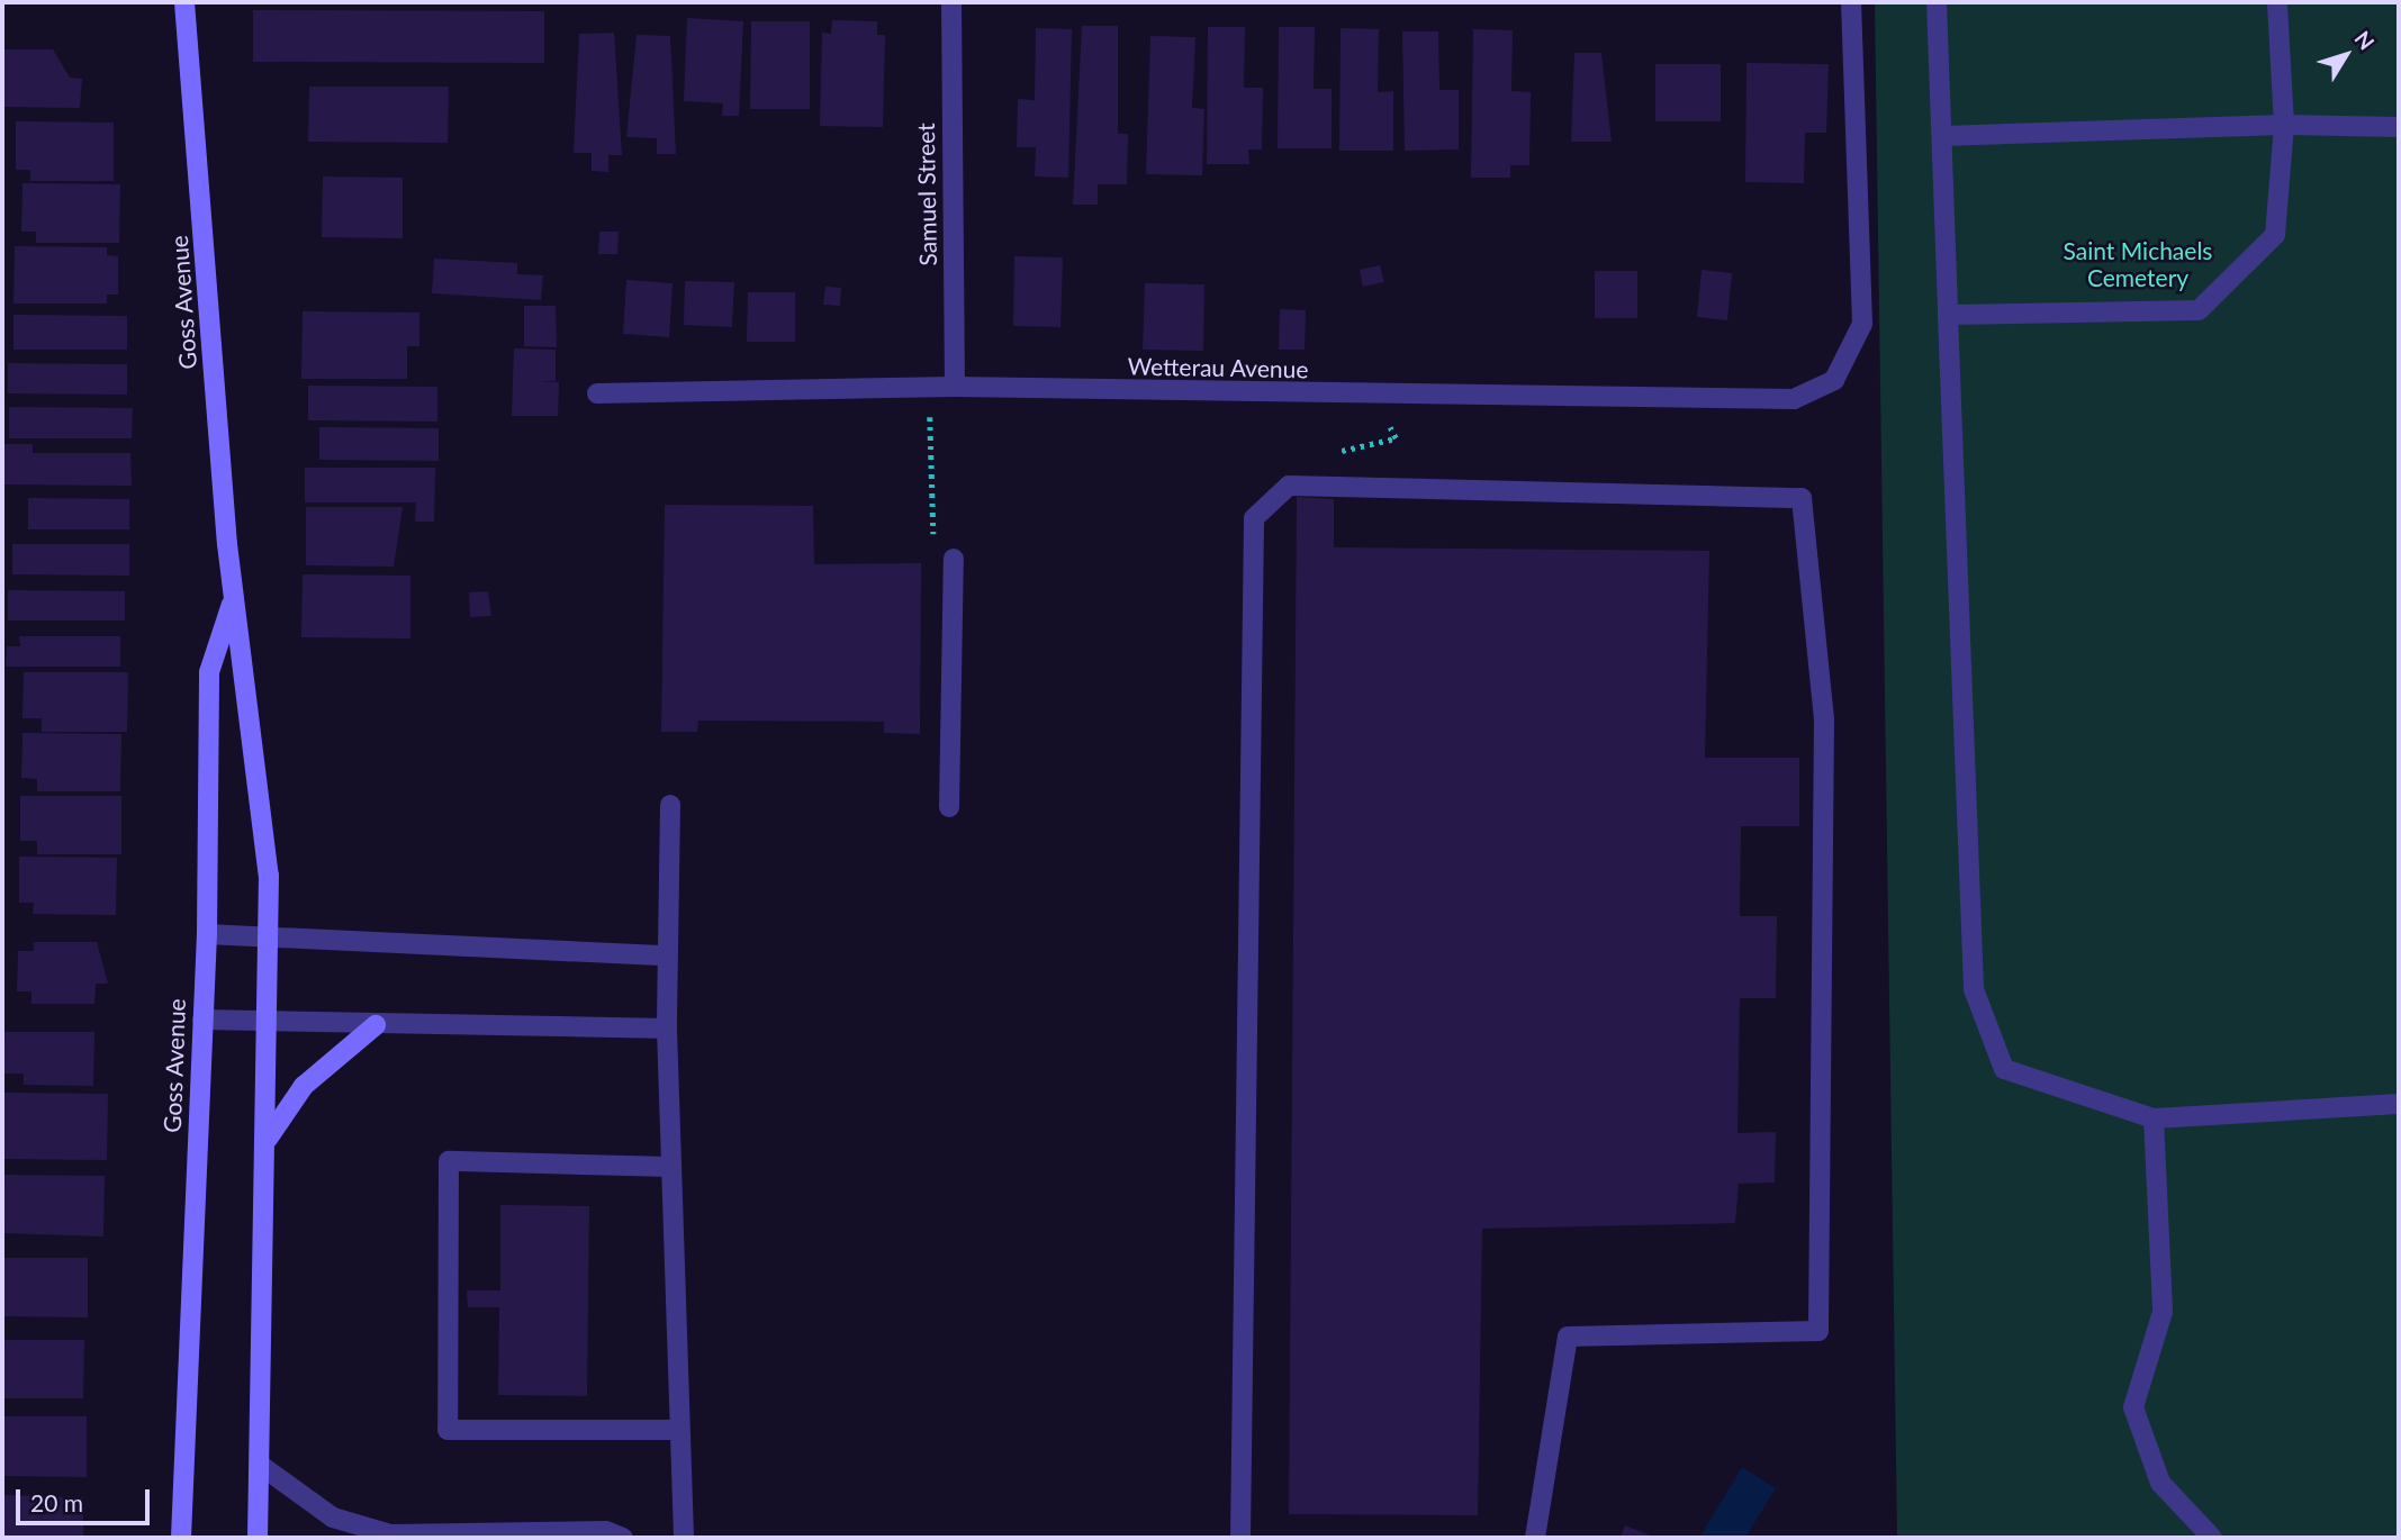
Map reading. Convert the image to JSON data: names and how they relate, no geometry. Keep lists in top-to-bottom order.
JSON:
{
  "streets": {
    "main road": ["Goss Avenue"],
    "street": ["Samuel Street", "Wetterau Avenue"]
  },
  "crossings": [
    ["Samuel Street", "Wetterau Avenue"]
  ],
  "parks": ["Saint Michaels Cemetery"],
  "scale_bar": "20 m",
  "north": "top right"
}
